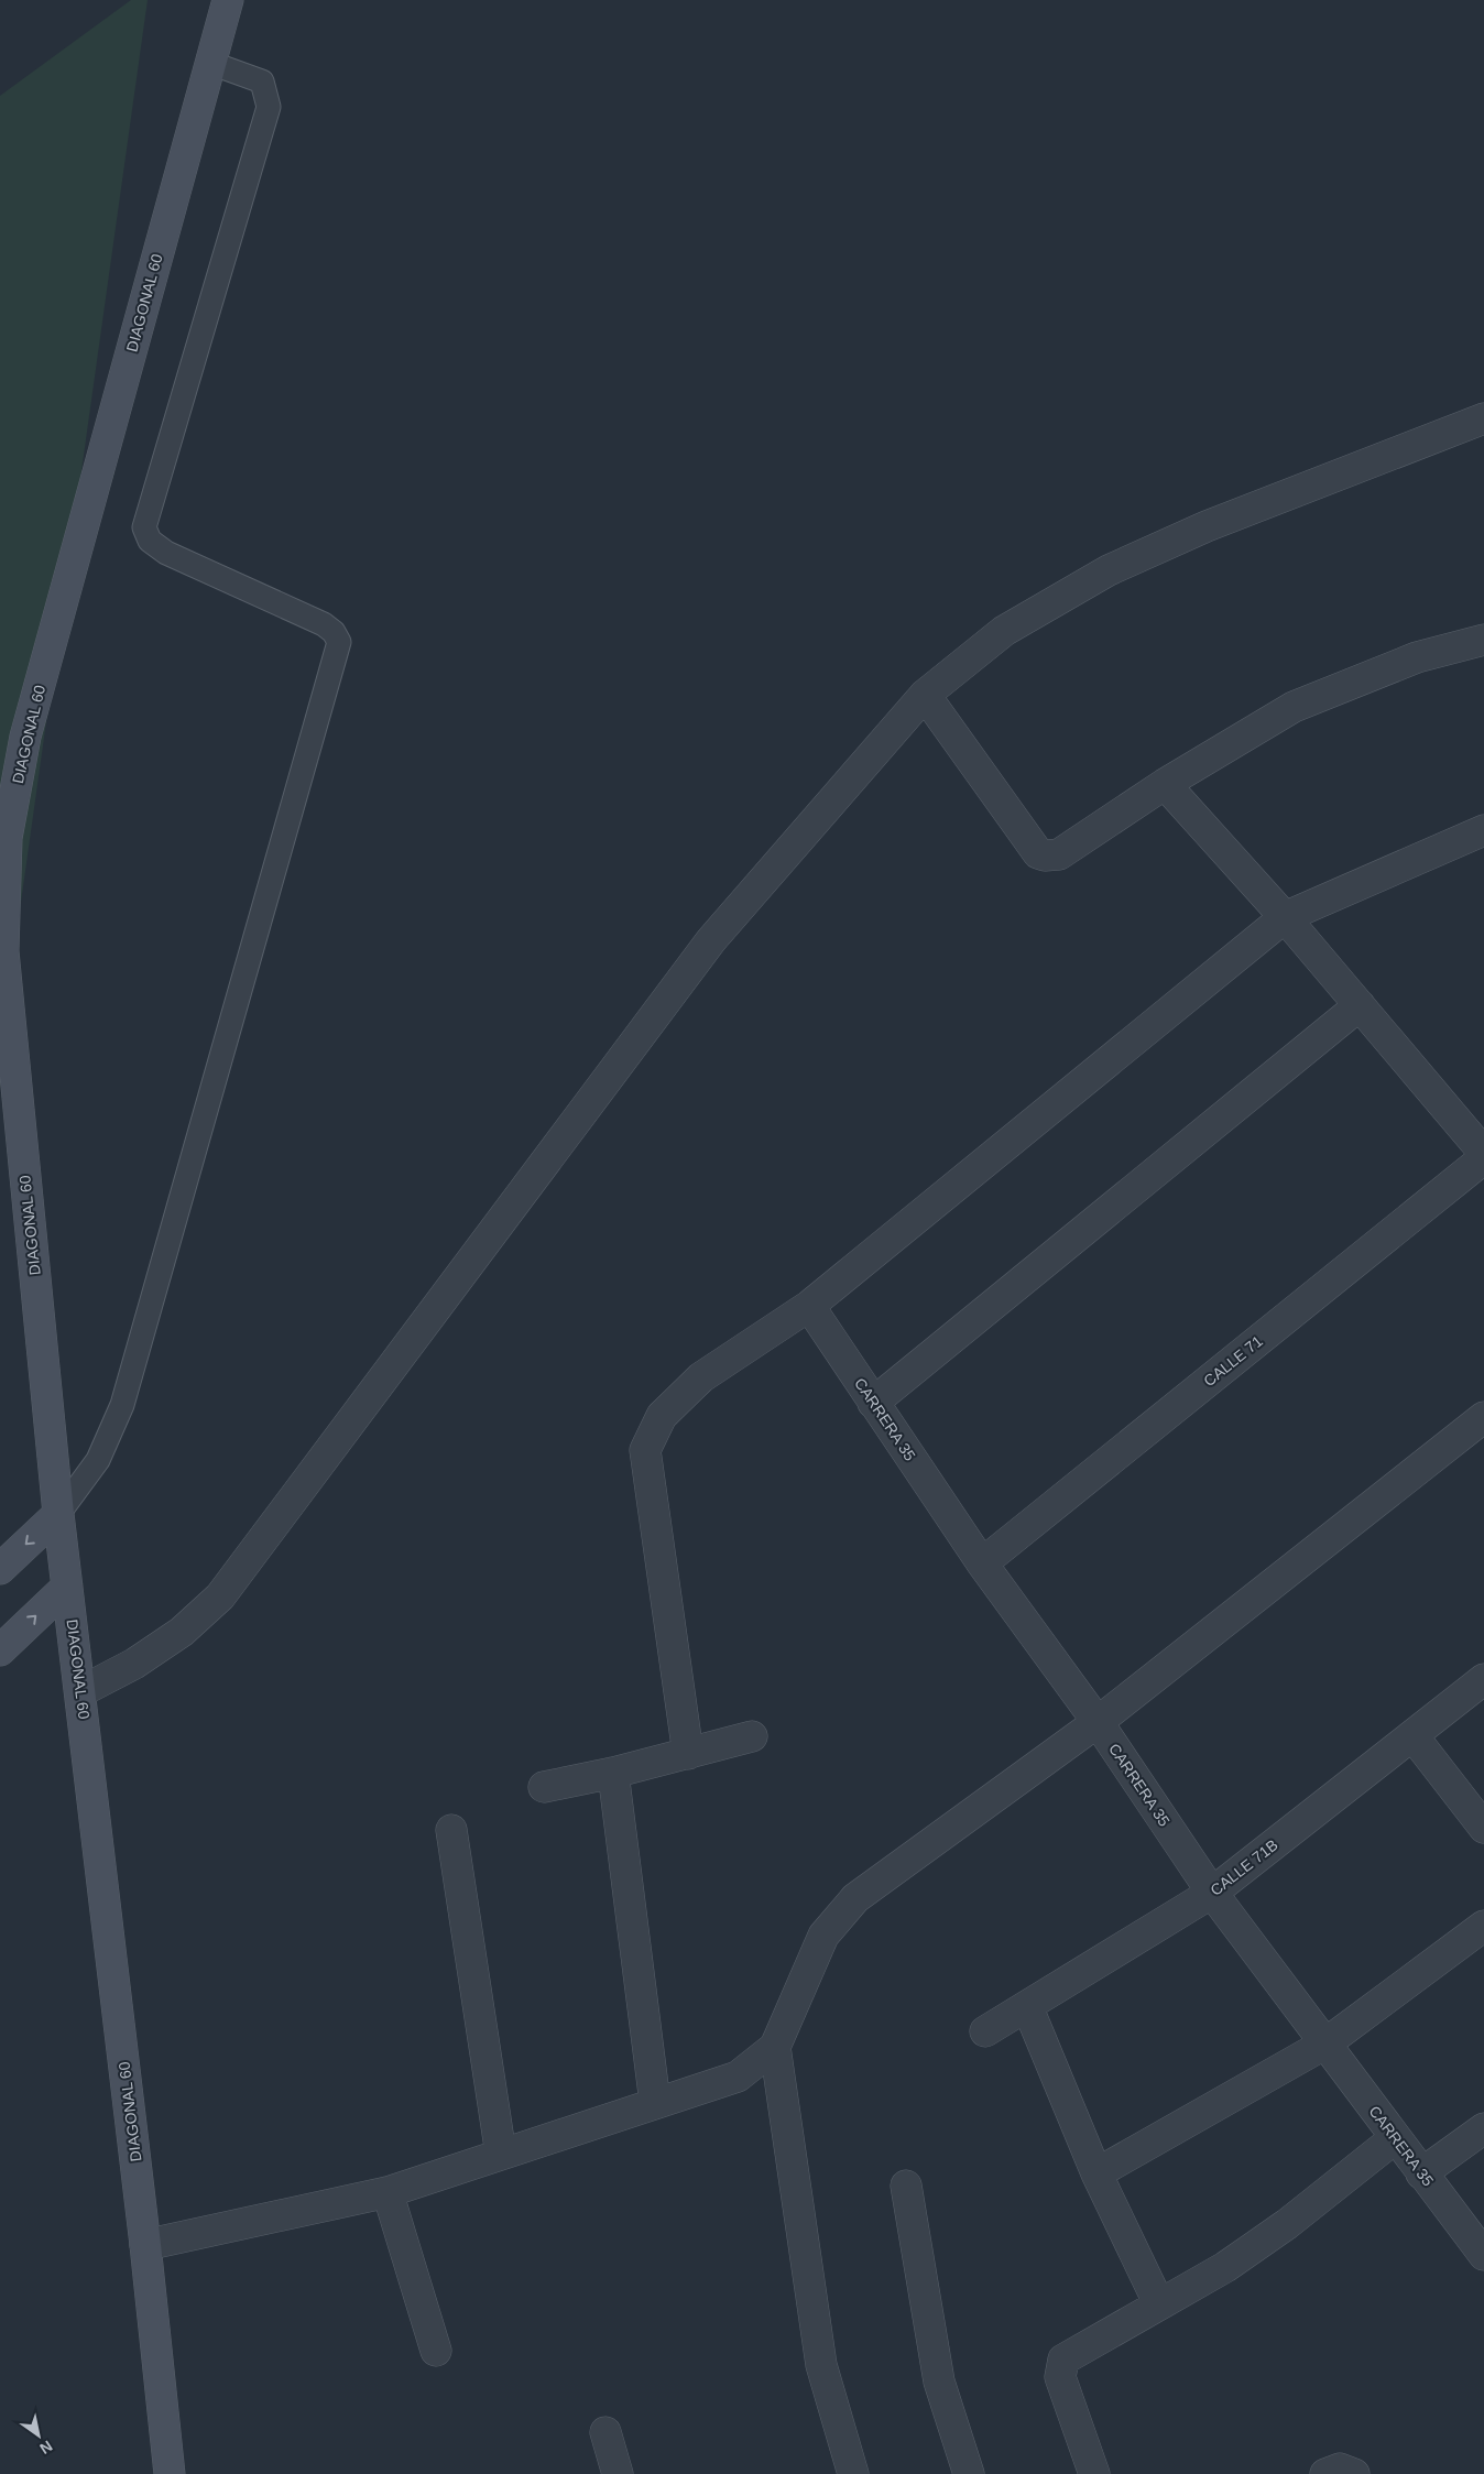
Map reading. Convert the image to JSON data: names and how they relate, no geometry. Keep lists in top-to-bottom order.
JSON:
{
  "streets": {
    "main road": ["DIAGONAL 60"],
    "street": ["CALLE 71", "CARRERA 35", "CALLE 71B"]
  },
  "crossings": [
    ["CALLE 71", "CARRERA 35"],
    ["CARRERA 35", "CALLE 71B"]
  ],
  "north": "bottom right"
}
